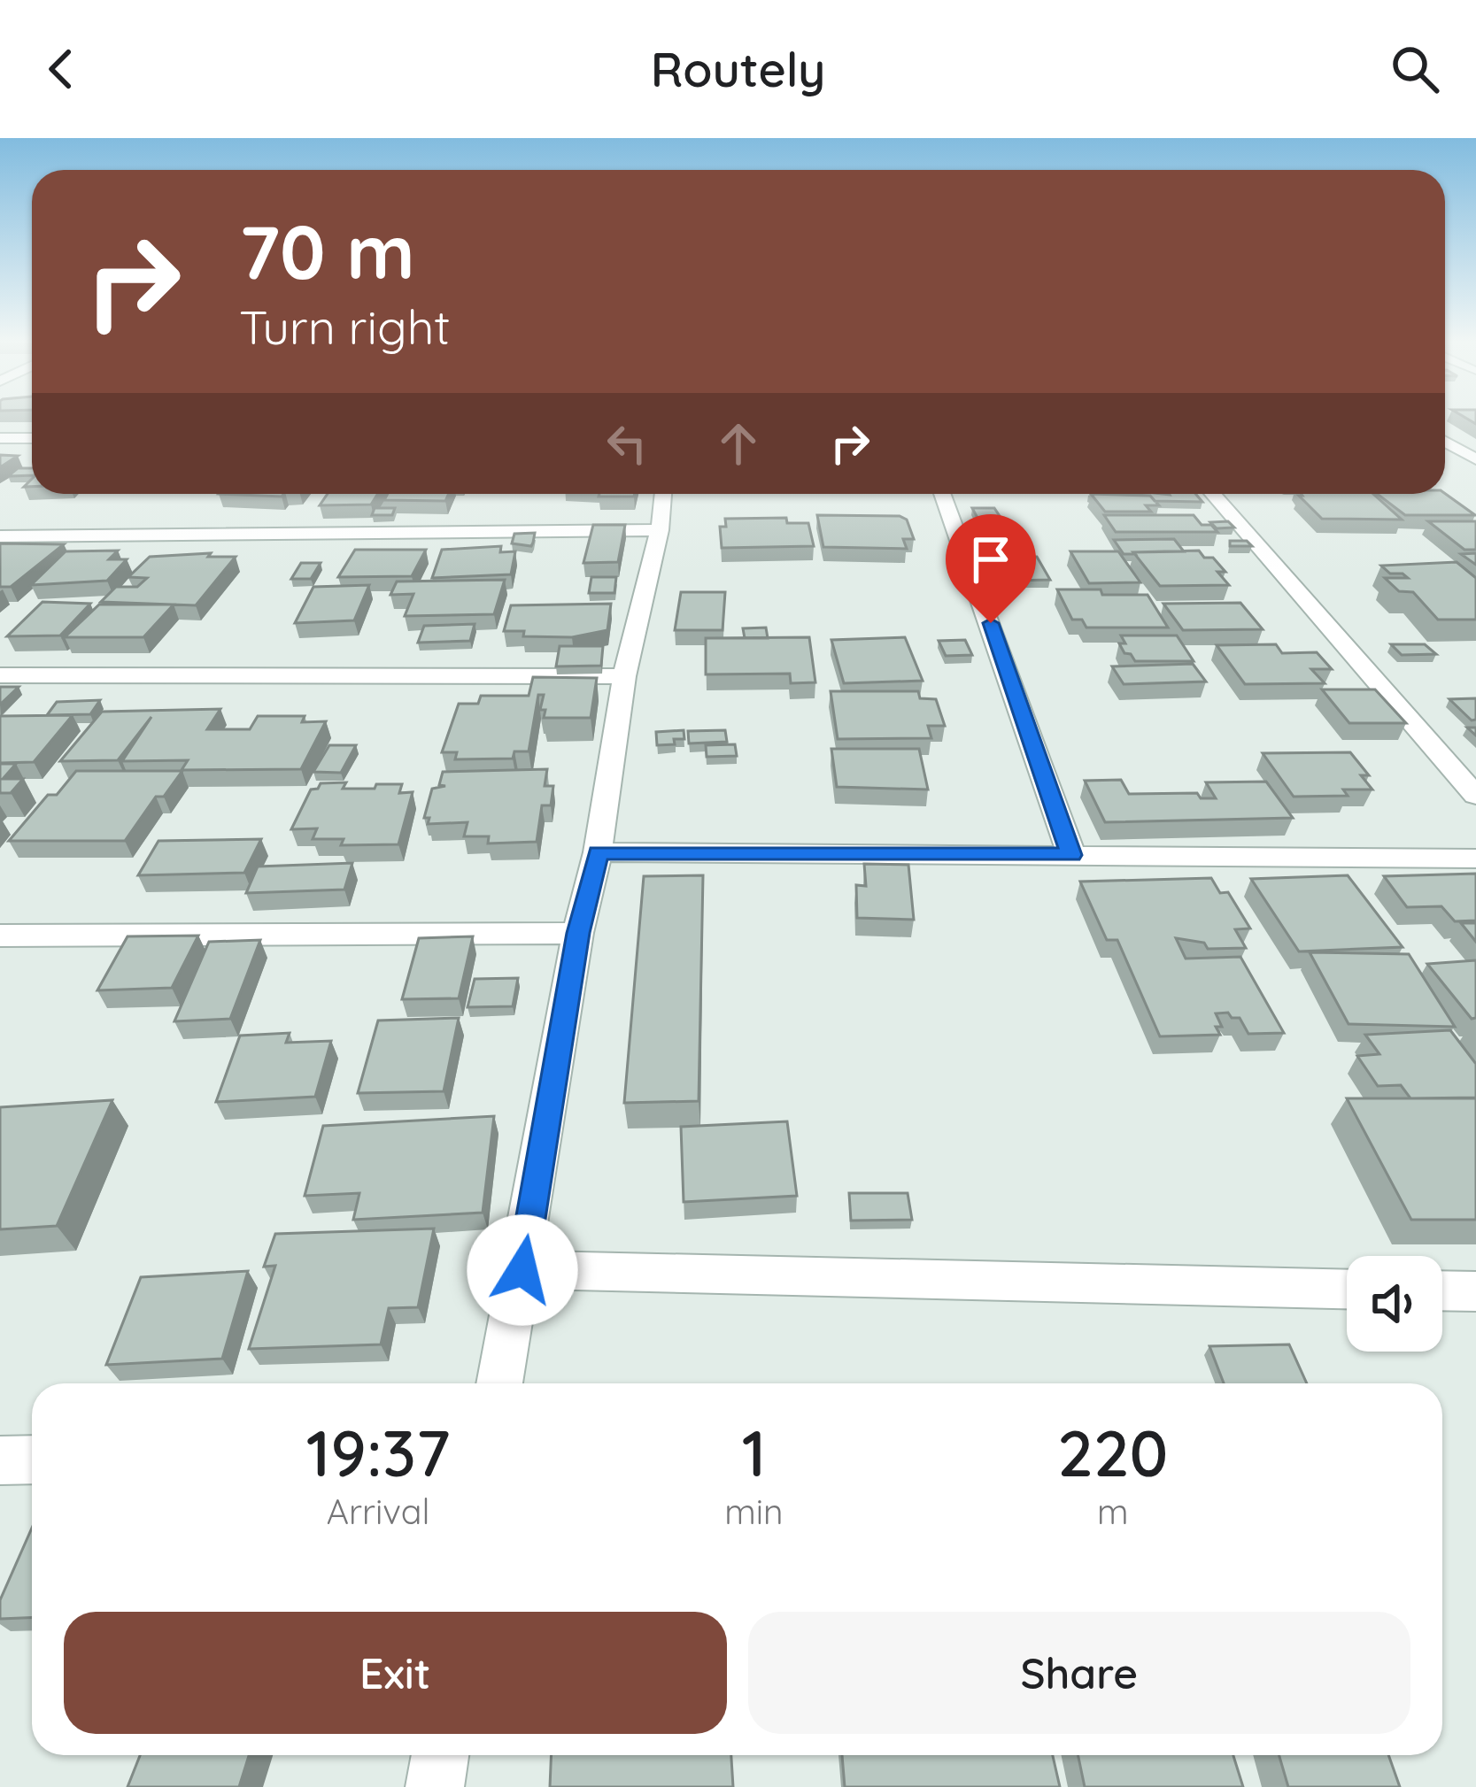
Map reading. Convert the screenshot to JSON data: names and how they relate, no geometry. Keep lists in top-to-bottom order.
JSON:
{
  "page": {
    "header": "Routely",
    "turn": ["70 m", "Turn right"],
    "eta": [
      "19:37",
      "Arrival",
      "1",
      "min",
      "220",
      "m"
    ],
    "buttons": ["Exit", "Share"]
  }
}
